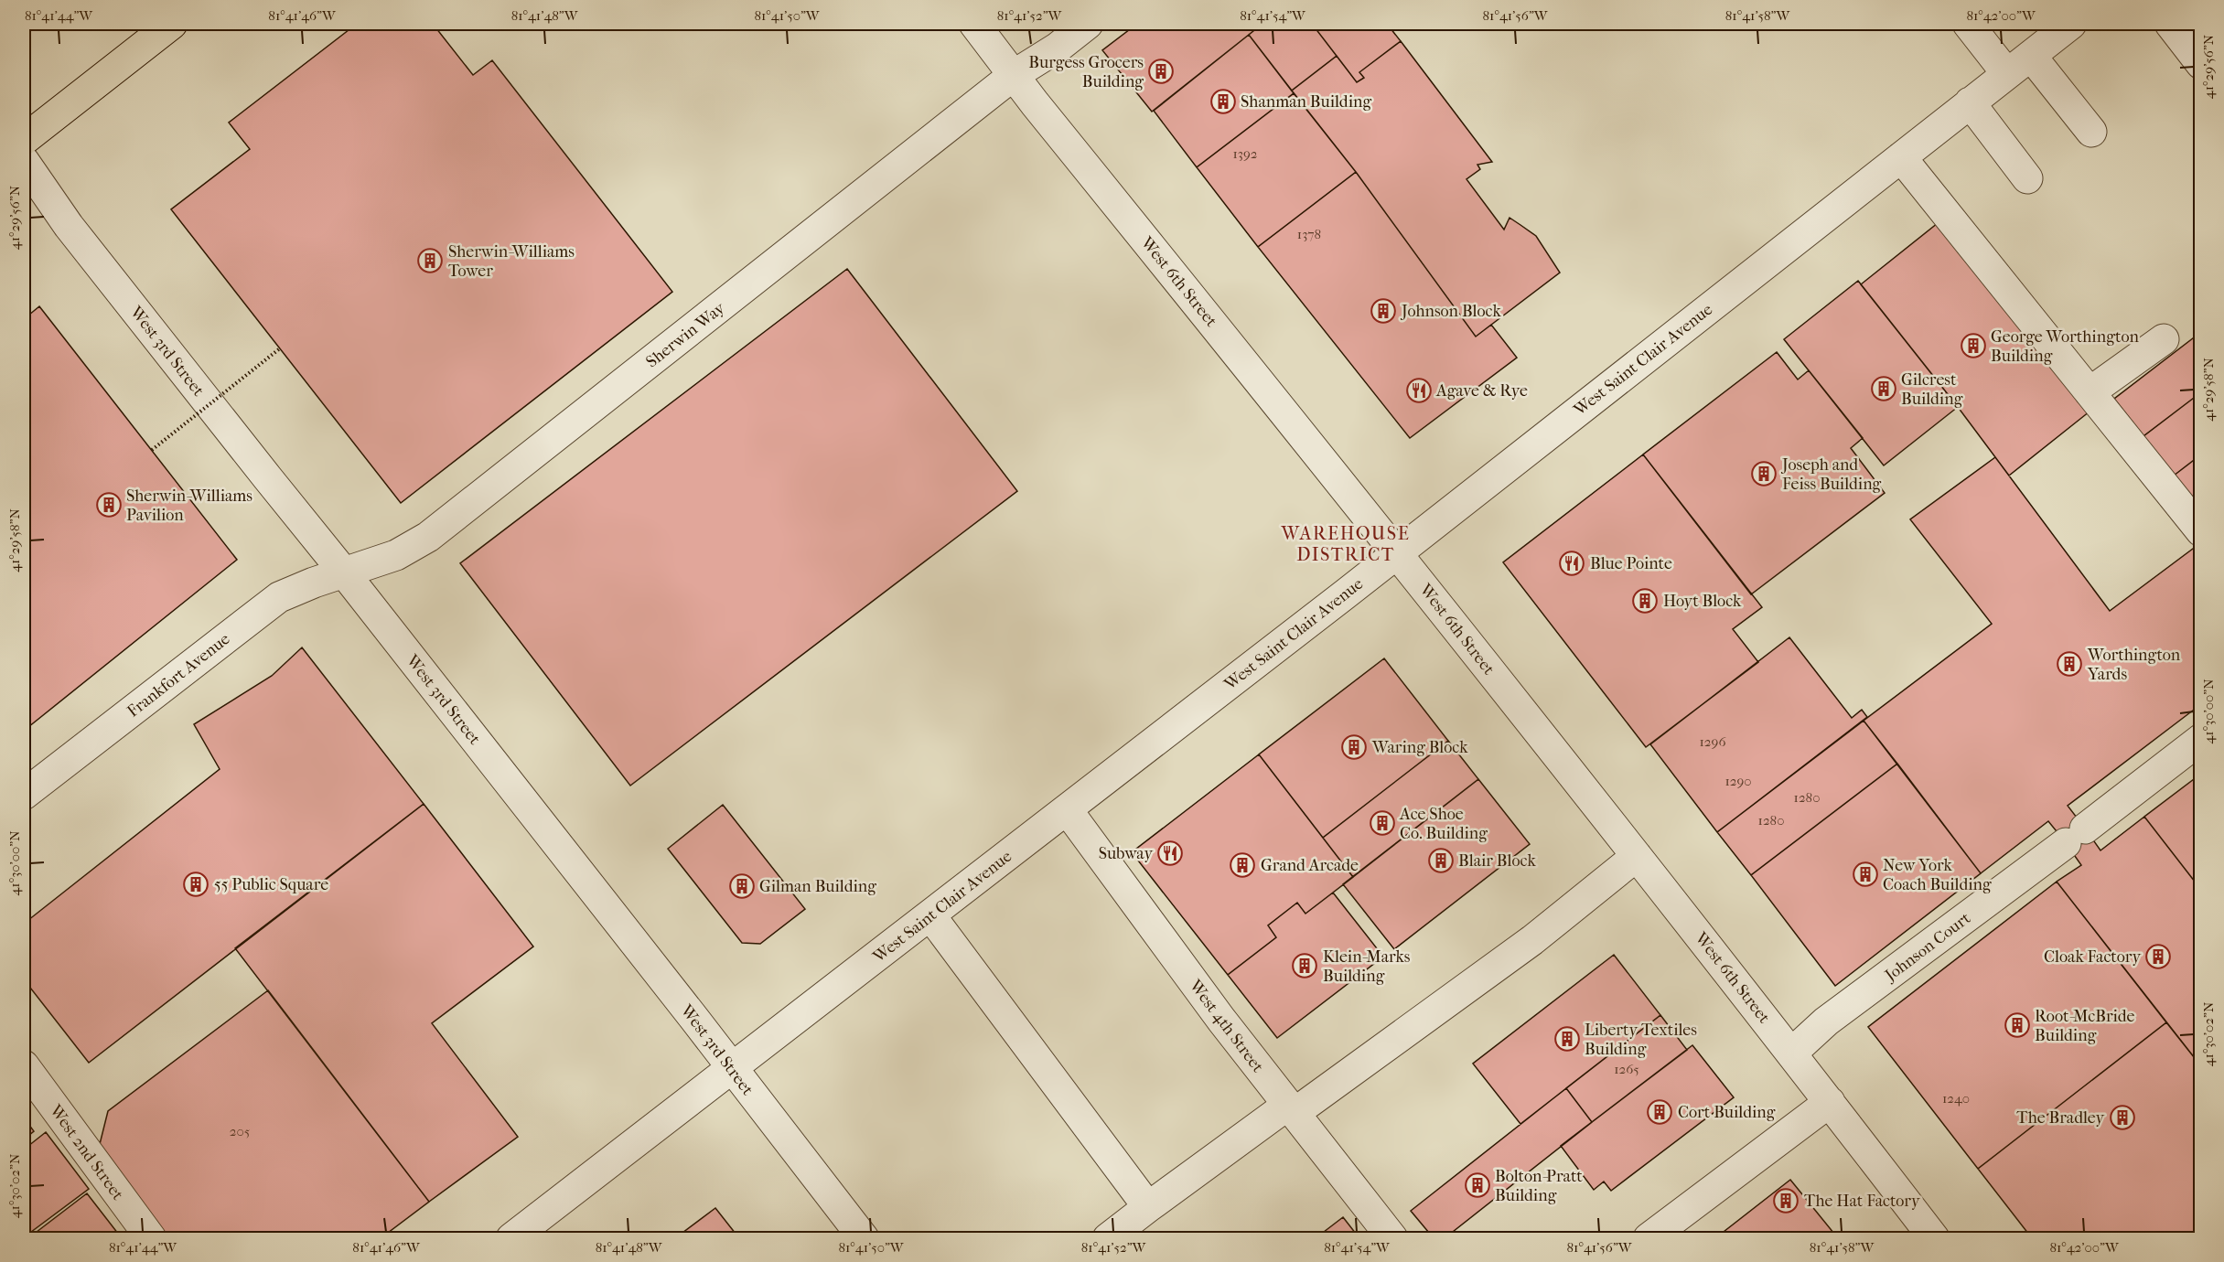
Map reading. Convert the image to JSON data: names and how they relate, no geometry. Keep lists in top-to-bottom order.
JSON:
{
  "streets": {
    "street": [
      "West 6th Street",
      "Sherwin Way",
      "West 3rd Street",
      "West Saint Clair Avenue",
      "Frankfort Avenue",
      "Johnson Court",
      "West 4th Street",
      "West 2nd Street"
    ]
  },
  "crossings": [
    ["West 6th Street", "Sherwin Way"],
    ["West 6th Street", "West Saint Clair Avenue"],
    ["West 6th Street", "Johnson Court"],
    ["Sherwin Way", "West 3rd Street"],
    ["Sherwin Way", "Frankfort Avenue"],
    ["West 3rd Street", "West Saint Clair Avenue"],
    ["West 3rd Street", "Frankfort Avenue"],
    ["West Saint Clair Avenue", "West 4th Street"]
  ],
  "districts": ["WAREHOUSE DISTRICT"],
  "places": {
    "building": [
      "Burgess Grocers Building",
      "Shanman Building",
      "Sherwin-Williams Tower",
      "Johnson Block",
      "George Worthington Building",
      "Gilcrest Building",
      "Joseph and Feiss Building",
      "Sherwin-Williams Pavilion",
      "Hoyt Block",
      "Worthington Yards",
      "Waring Block",
      "Ace Shoe Co. Building",
      "Blair Block",
      "Grand Arcade",
      "New York Coach Building",
      "55 Public Square",
      "Gilman Building",
      "Cloak Factory",
      "Klein-Marks Building",
      "Root-McBride Building",
      "Liberty Textiles Building",
      "Cort Building",
      "The Bradley",
      "Bolton-Pratt Building",
      "The Hat Factory"
    ],
    "restaurant": ["Agave & Rye", "Blue Pointe", "Subway"]
  },
  "house_numbers": [
    "1392",
    "1378",
    "1296",
    "1290",
    "1280",
    "1280",
    "1265",
    "1240",
    "205"
  ],
  "coordinates": [
    "81°41'44\"W",
    "81°41'46\"W",
    "81°41'48\"W",
    "81°41'50\"W",
    "81°41'52\"W",
    "81°41'54\"W",
    "81°41'56\"W",
    "81°41'58\"W",
    "81°42'00\"W",
    "41°29'56\"N",
    "41°29'58\"N",
    "41°30'00\"N",
    "41°30'02\"N"
  ]
}
